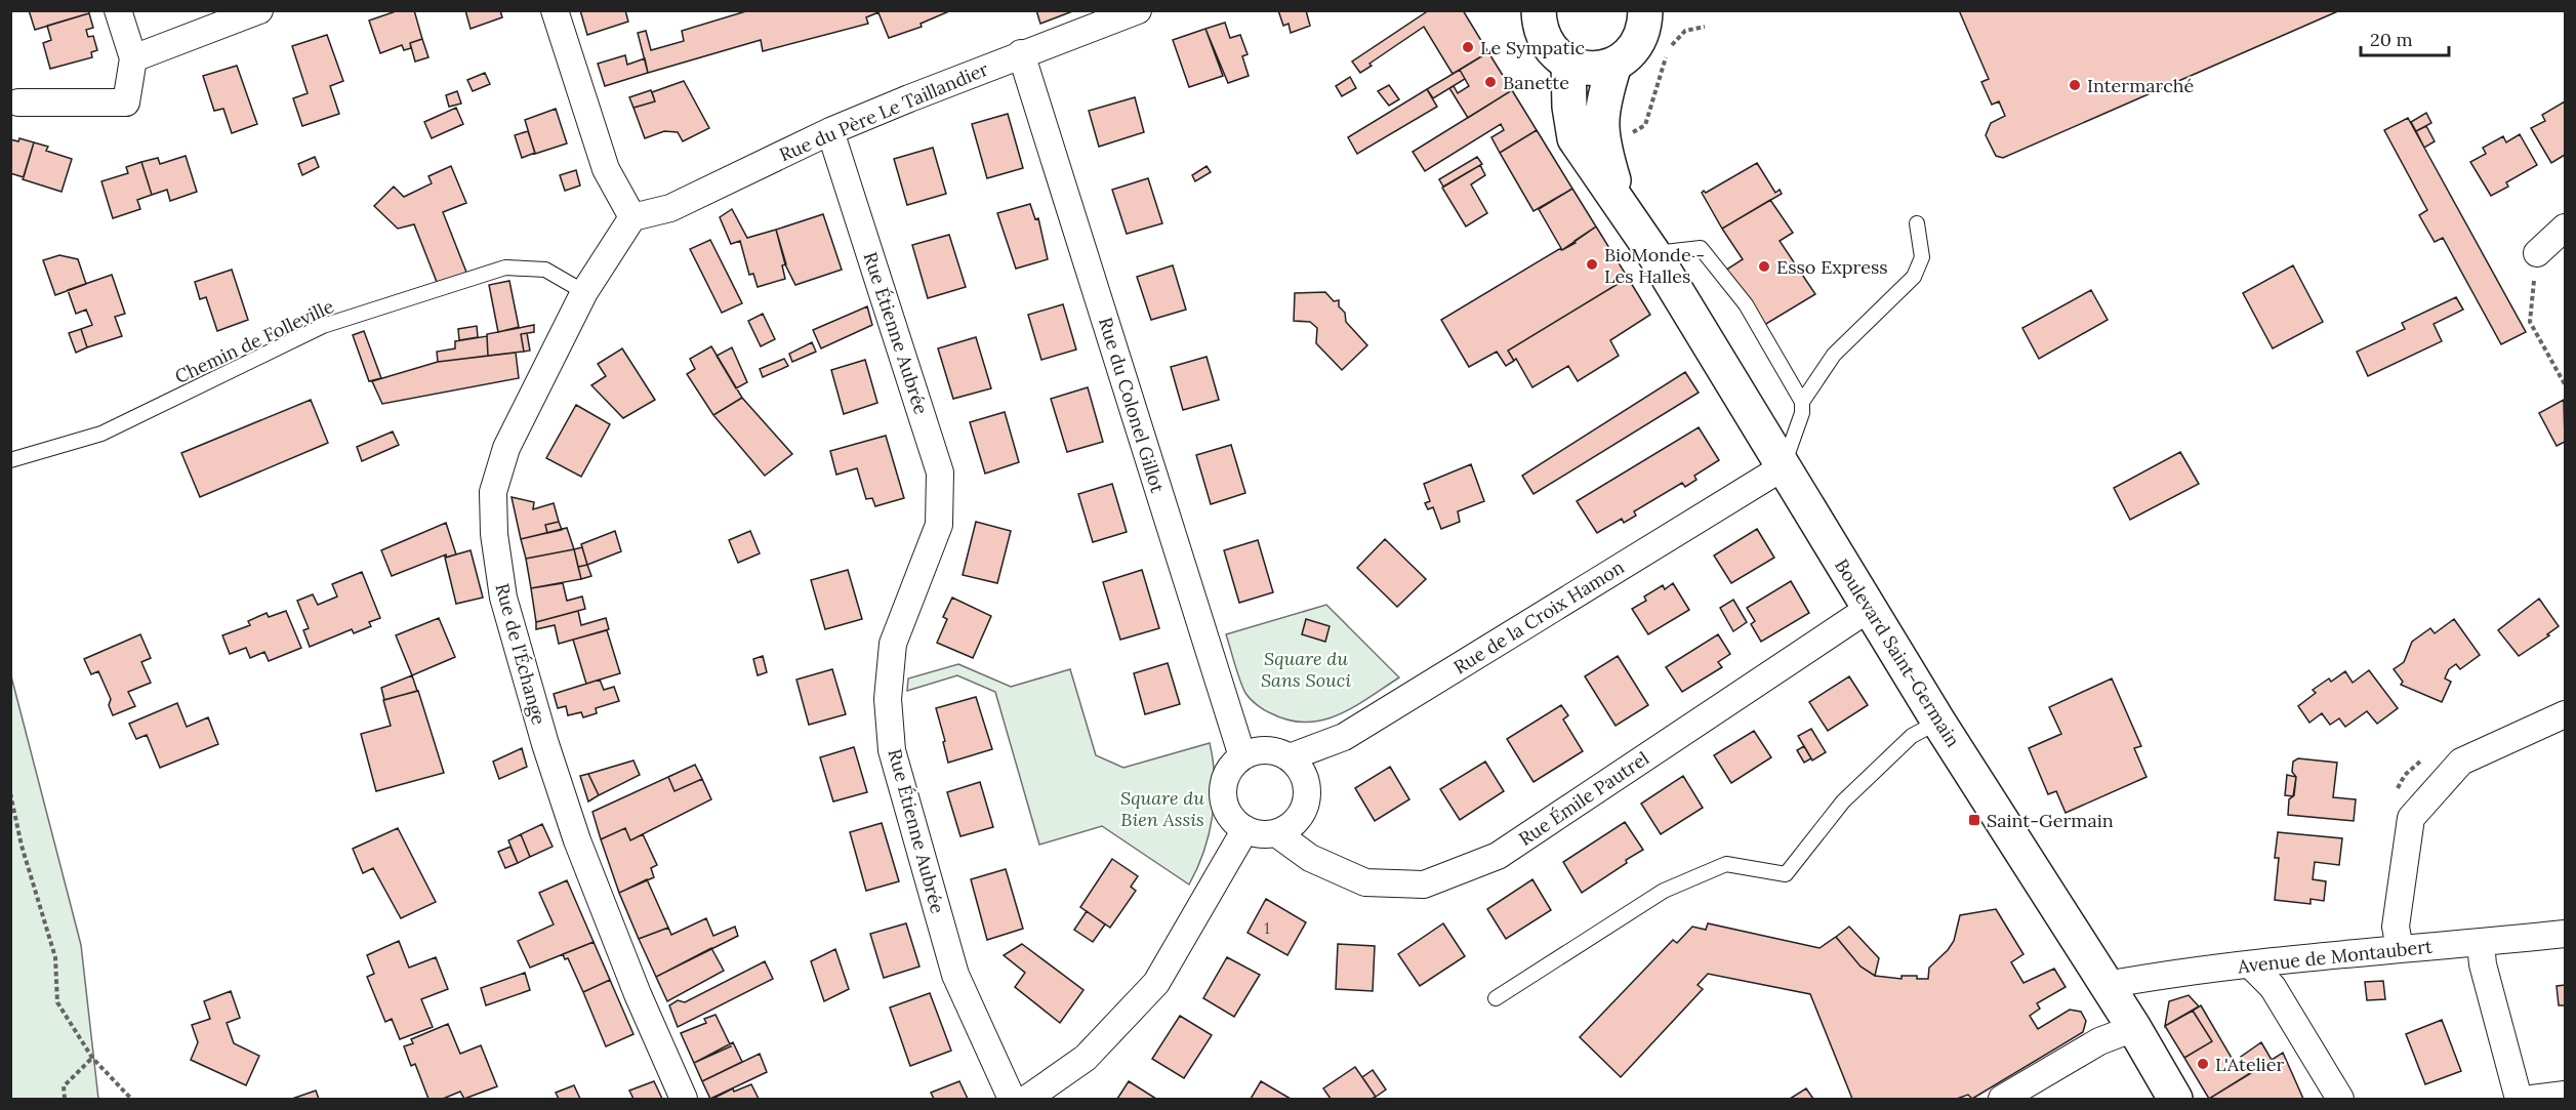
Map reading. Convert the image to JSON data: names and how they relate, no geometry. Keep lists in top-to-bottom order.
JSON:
{
  "streets": {
    "main road": ["Boulevard Saint-Germain"],
    "street": [
      "Rue du Père Le Taillandier",
      "Rue Étienne Aubrée",
      "Rue du Colonel Gillot",
      "Rue de la Croix Hamon",
      "Rue de l'Échange",
      "Rue Émile Pautrel",
      "Avenue de Montaubert"
    ],
    "lane": ["Chemin de Folleville"]
  },
  "crossings": [
    ["Rue du Père Le Taillandier", "Rue Étienne Aubrée"],
    ["Rue du Père Le Taillandier", "Rue du Colonel Gillot"],
    ["Rue du Père Le Taillandier", "Rue de l'Échange"],
    ["Chemin de Folleville", "Rue de l'Échange"],
    ["Rue du Colonel Gillot", "Rue de la Croix Hamon"],
    ["Rue du Colonel Gillot", "Rue Émile Pautrel"],
    ["Rue de la Croix Hamon", "Boulevard Saint-Germain"],
    ["Rue de la Croix Hamon", "Rue Émile Pautrel"],
    ["Boulevard Saint-Germain", "Rue Émile Pautrel"],
    ["Boulevard Saint-Germain", "Avenue de Montaubert"]
  ],
  "parks": ["Square du Sans Souci", "Square du Bien Assis"],
  "places": {
    "other": [
      "Le Sympatic",
      "Banette",
      "Intermarché",
      "BioMonde - Les Halles",
      "Esso Express",
      "L'Atelier"
    ],
    "transit": ["Saint-Germain"]
  },
  "house_numbers": ["1"],
  "scale_bar": "20 m"
}
